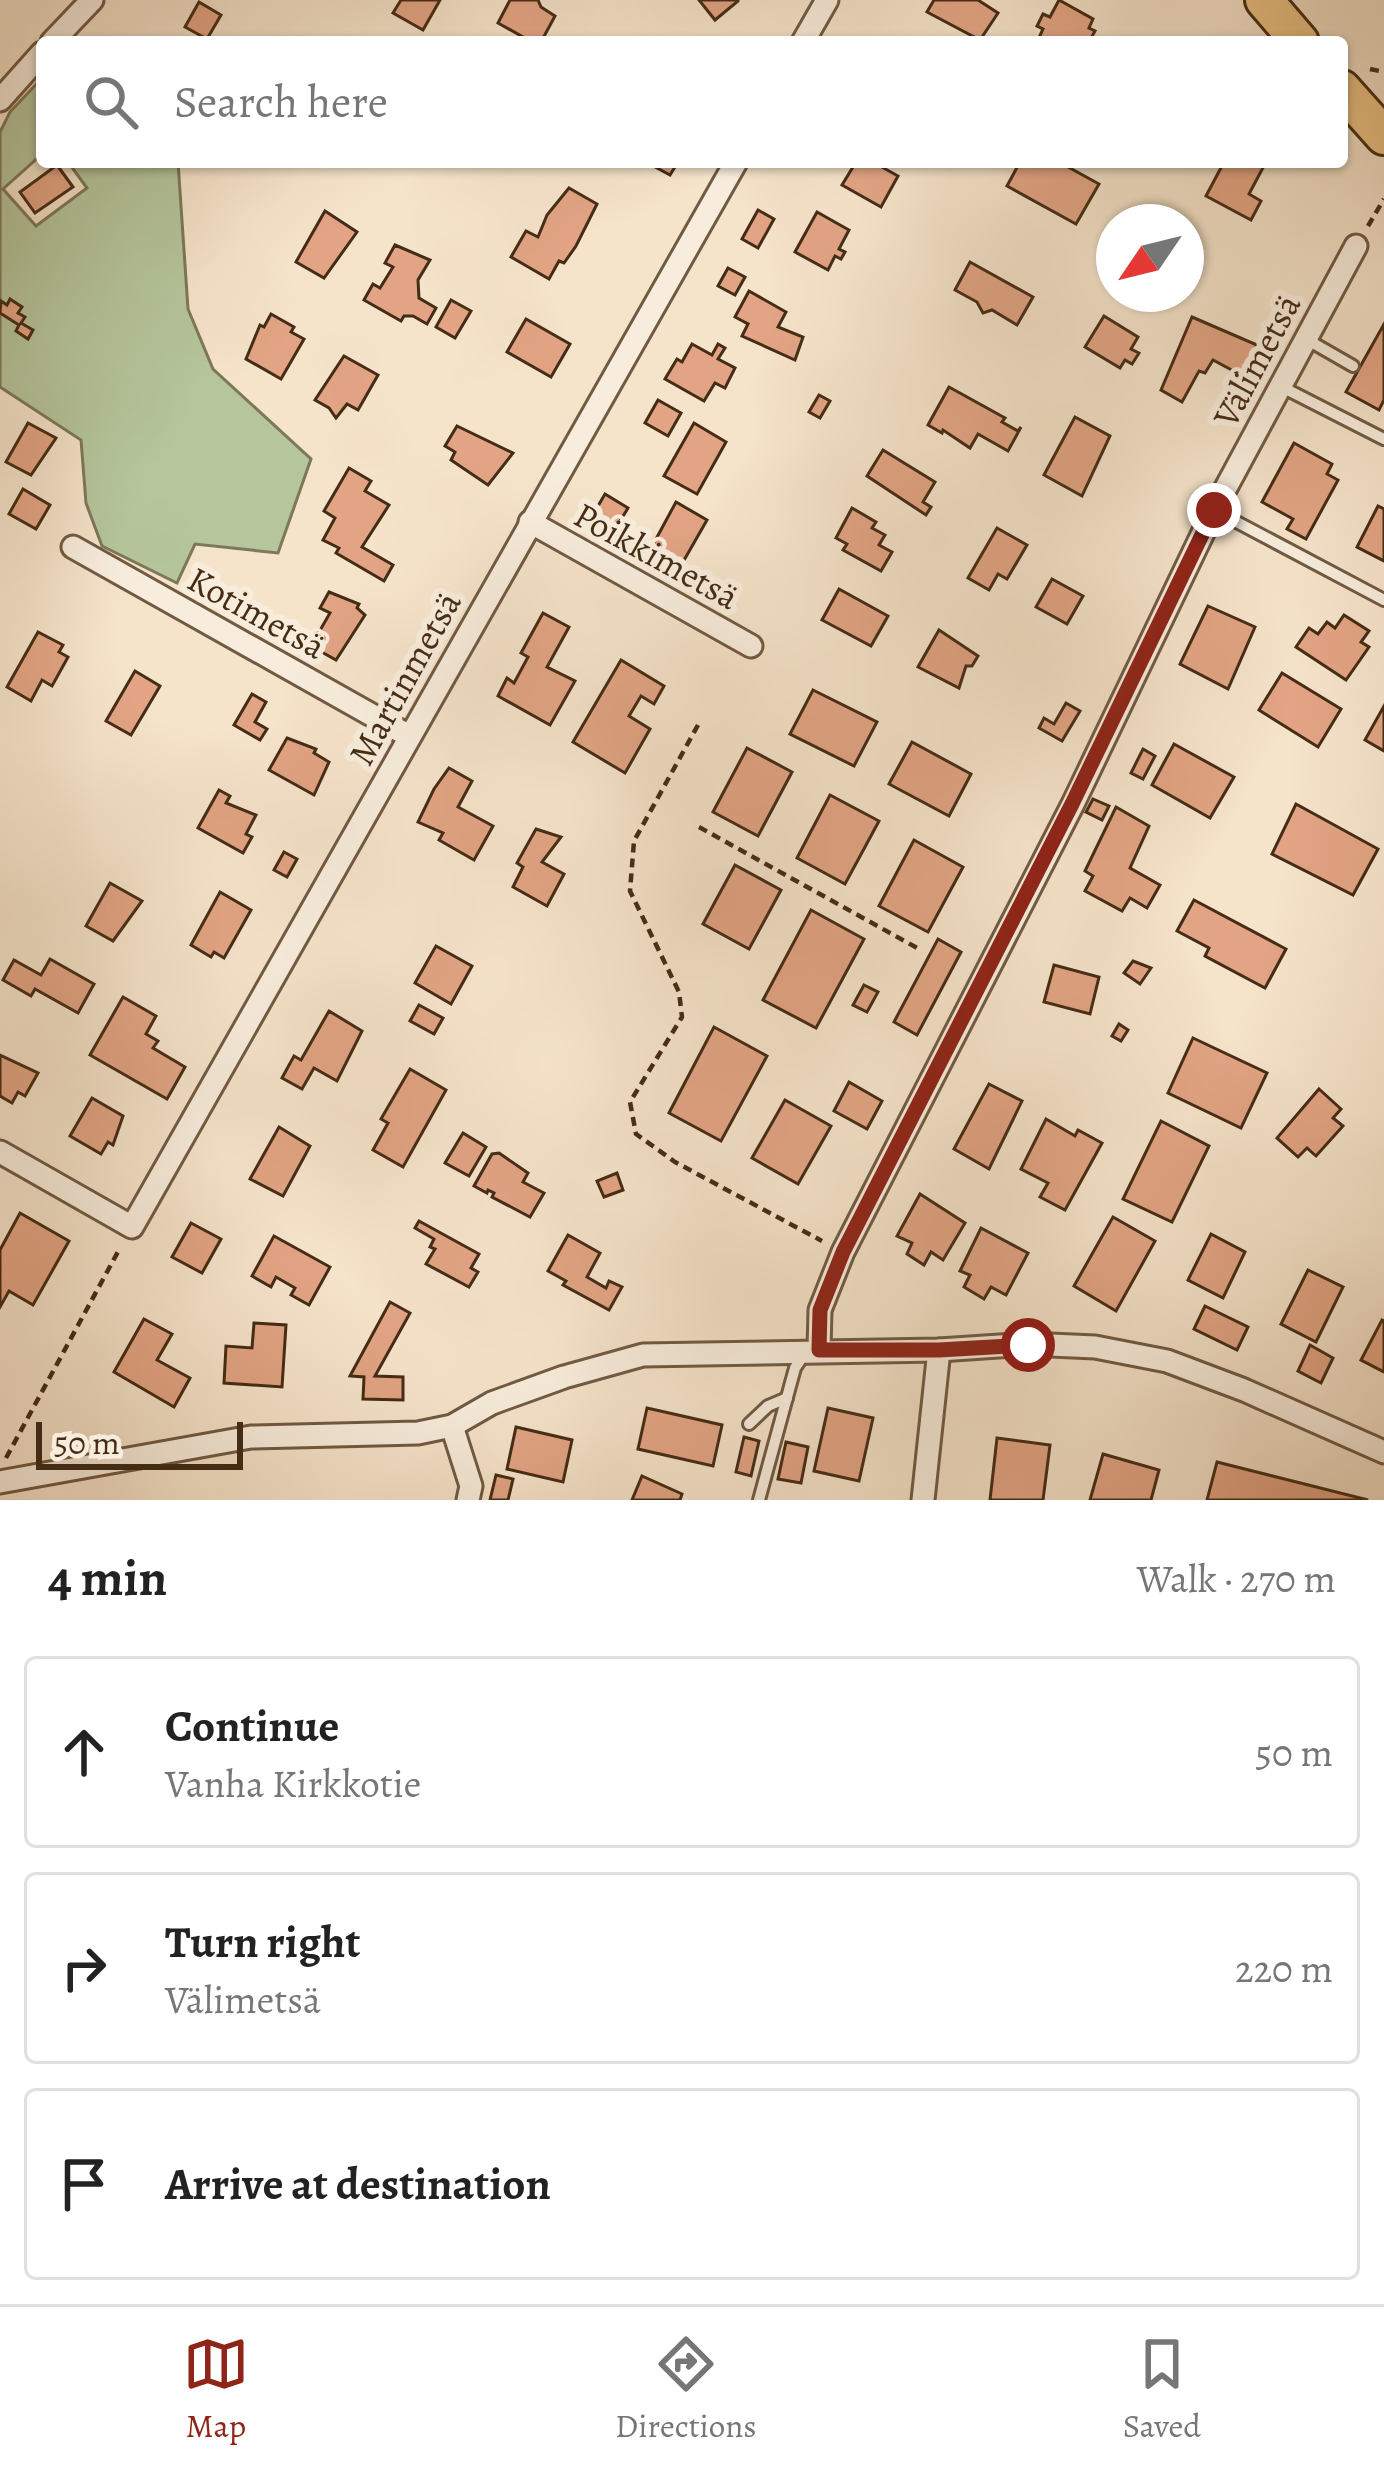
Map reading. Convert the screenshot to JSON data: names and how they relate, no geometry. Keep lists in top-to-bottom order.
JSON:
{
  "streets": {
    "street": [
      "Välimetsä",
      "Poikkimetsä",
      "Kotimetsä",
      "Martinmetsä"
    ]
  },
  "crossings": [
    ["Poikkimetsä", "Martinmetsä"],
    ["Kotimetsä", "Martinmetsä"]
  ],
  "scale_bar": "50 m",
  "north": "bottom left",
  "page": {
    "search": "Search here",
    "scale": "50 m",
    "heading": ["4 min", "Walk · 270 m"],
    "list": [
      ["Continue", "Vanha Kirkkotie", "50 m"],
      ["Turn right", "Välimetsä", "220 m"],
      "Arrive at destination"
    ],
    "nav": ["Map", "Directions", "Saved"]
  }
}
